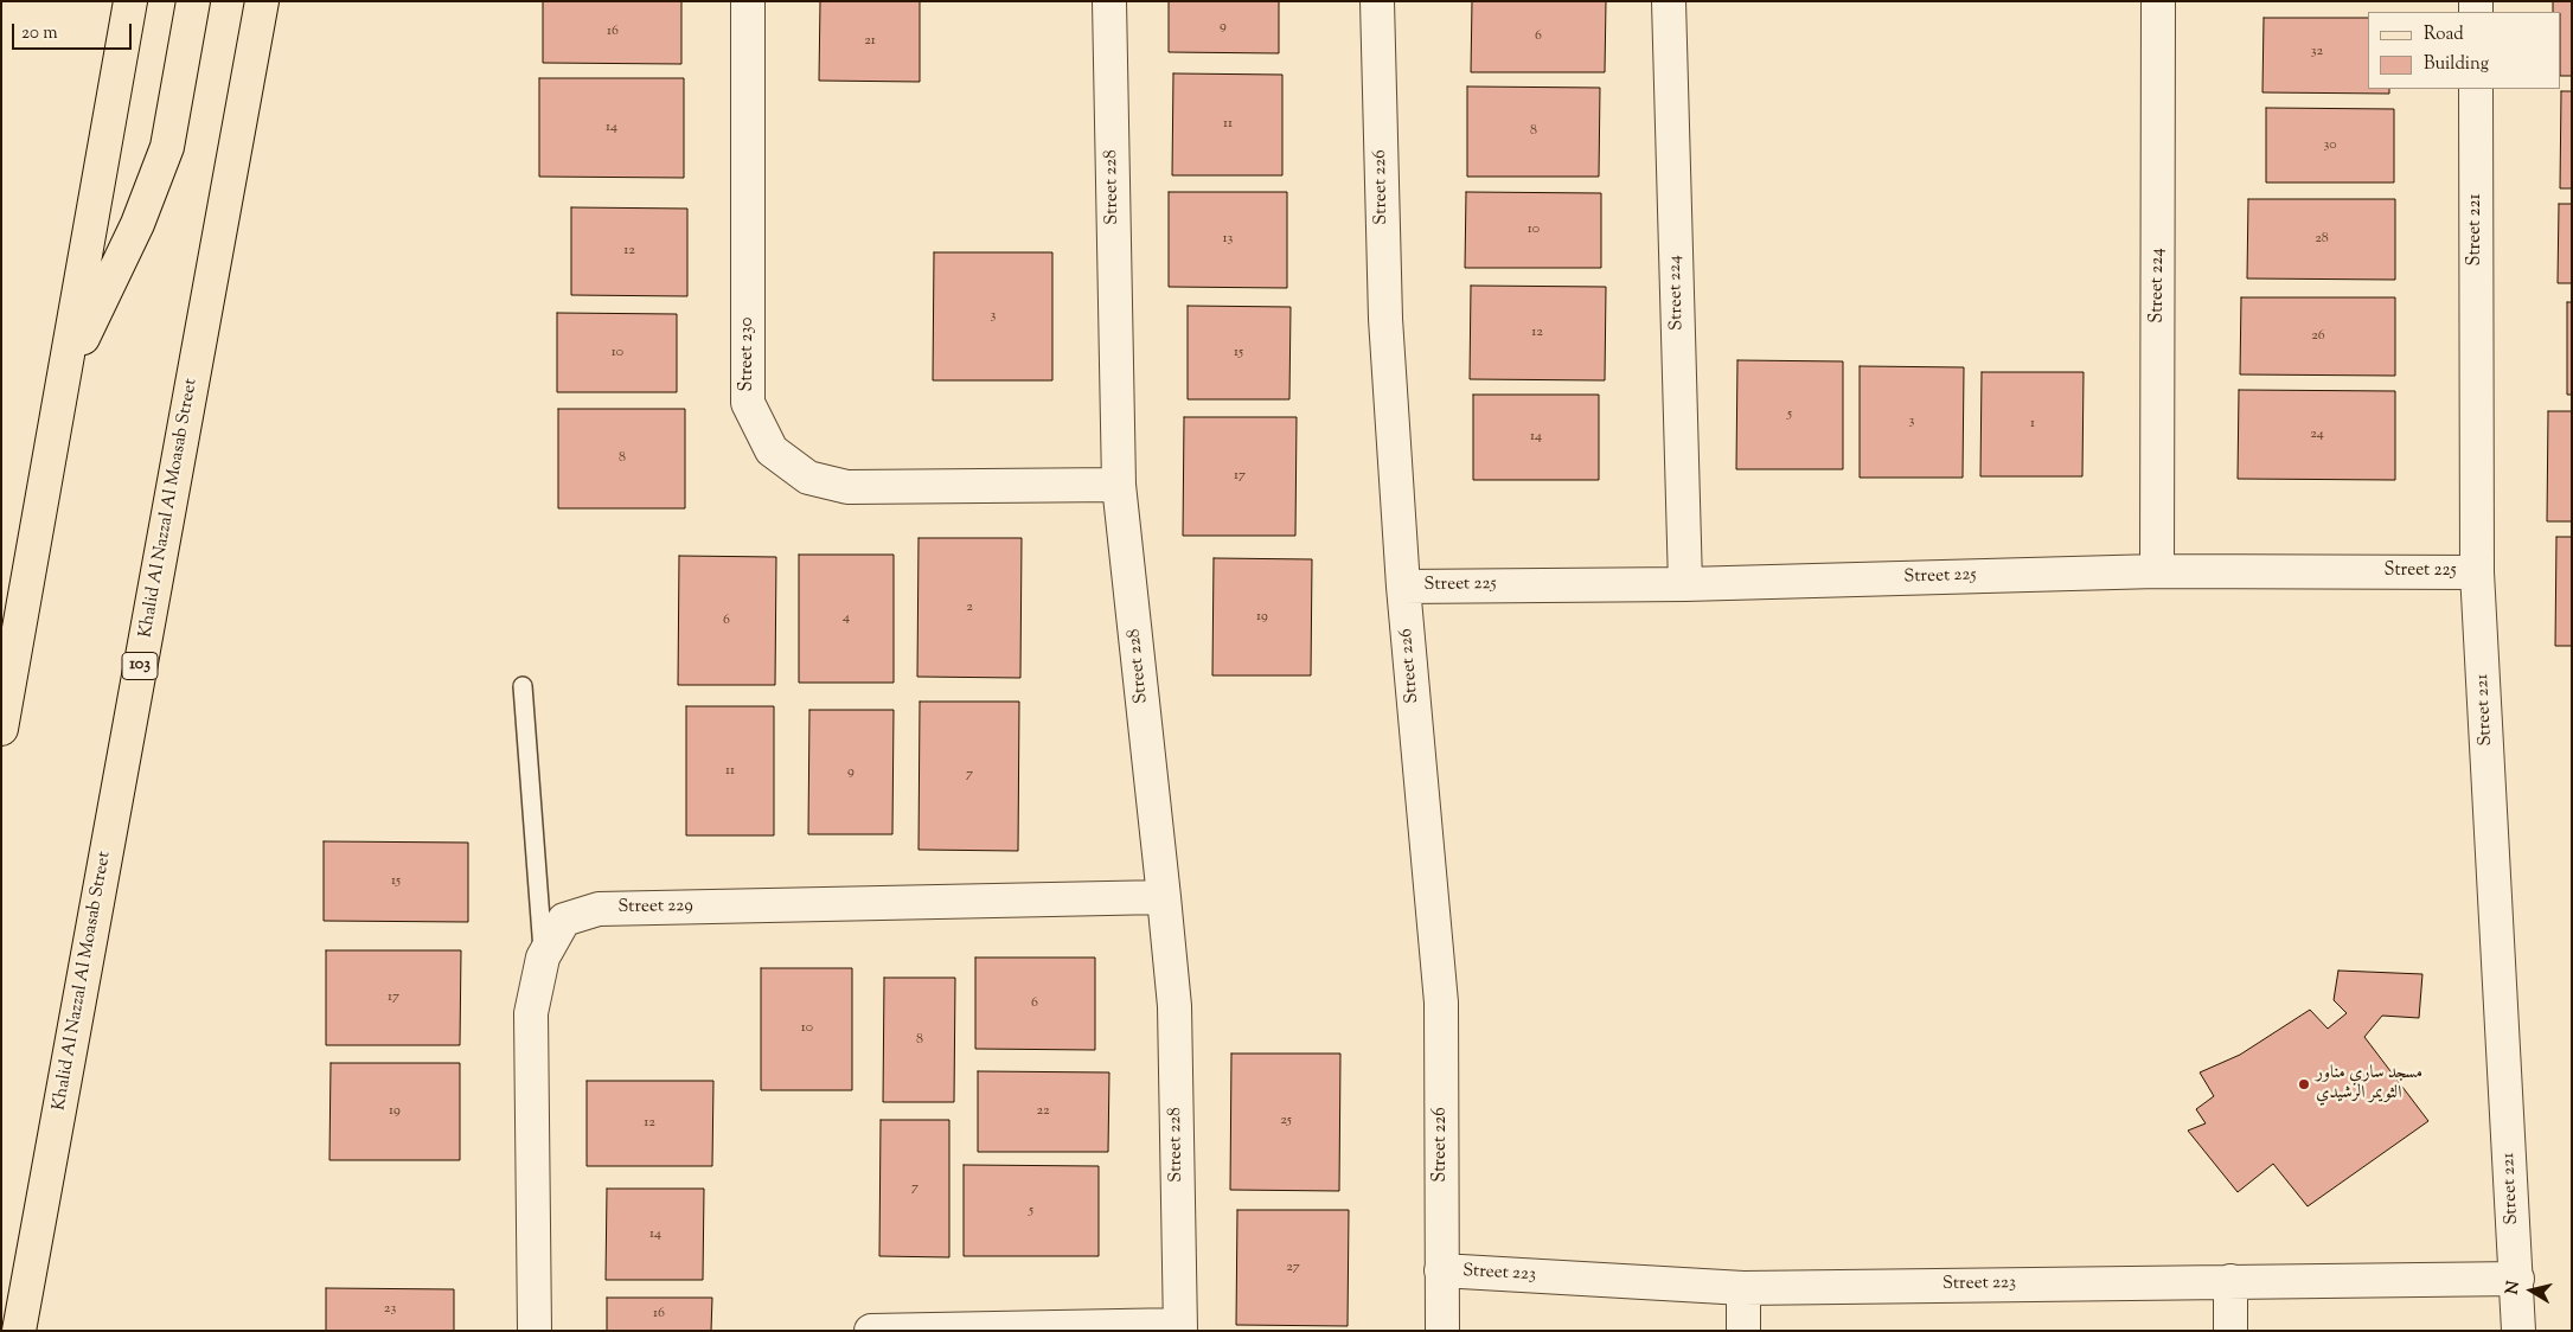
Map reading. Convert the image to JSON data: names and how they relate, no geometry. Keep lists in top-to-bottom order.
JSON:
{
  "streets": {
    "main road": ["Khalid Al Nazzal Al Moasab Street", "103"],
    "street": [
      "Street 228",
      "Street 226",
      "Street 221",
      "Street 224",
      "Street 230",
      "Street 225",
      "Street 229",
      "Street 223"
    ]
  },
  "crossings": [
    ["Street 228", "Street 230"],
    ["Street 228", "Street 229"],
    ["Street 226", "Street 225"],
    ["Street 226", "Street 223"],
    ["Street 221", "Street 225"],
    ["Street 221", "Street 223"],
    ["Street 224", "Street 225"]
  ],
  "places": ["مسجد ساري مناور الثويمر الرشيدي"],
  "house_numbers": [
    "9",
    "16",
    "6",
    "21",
    "32",
    "11",
    "14",
    "8",
    "30",
    "10",
    "13",
    "28",
    "12",
    "3",
    "12",
    "26",
    "10",
    "15",
    "5",
    "3",
    "1",
    "24",
    "14",
    "8",
    "17",
    "2",
    "19",
    "4",
    "6",
    "11",
    "9",
    "7",
    "15",
    "17",
    "6",
    "10",
    "8",
    "19",
    "22",
    "25",
    "12",
    "7",
    "5",
    "14",
    "27",
    "23",
    "16"
  ],
  "legend": ["Road", "Building"],
  "scale_bar": "20 m",
  "north": "left"
}
